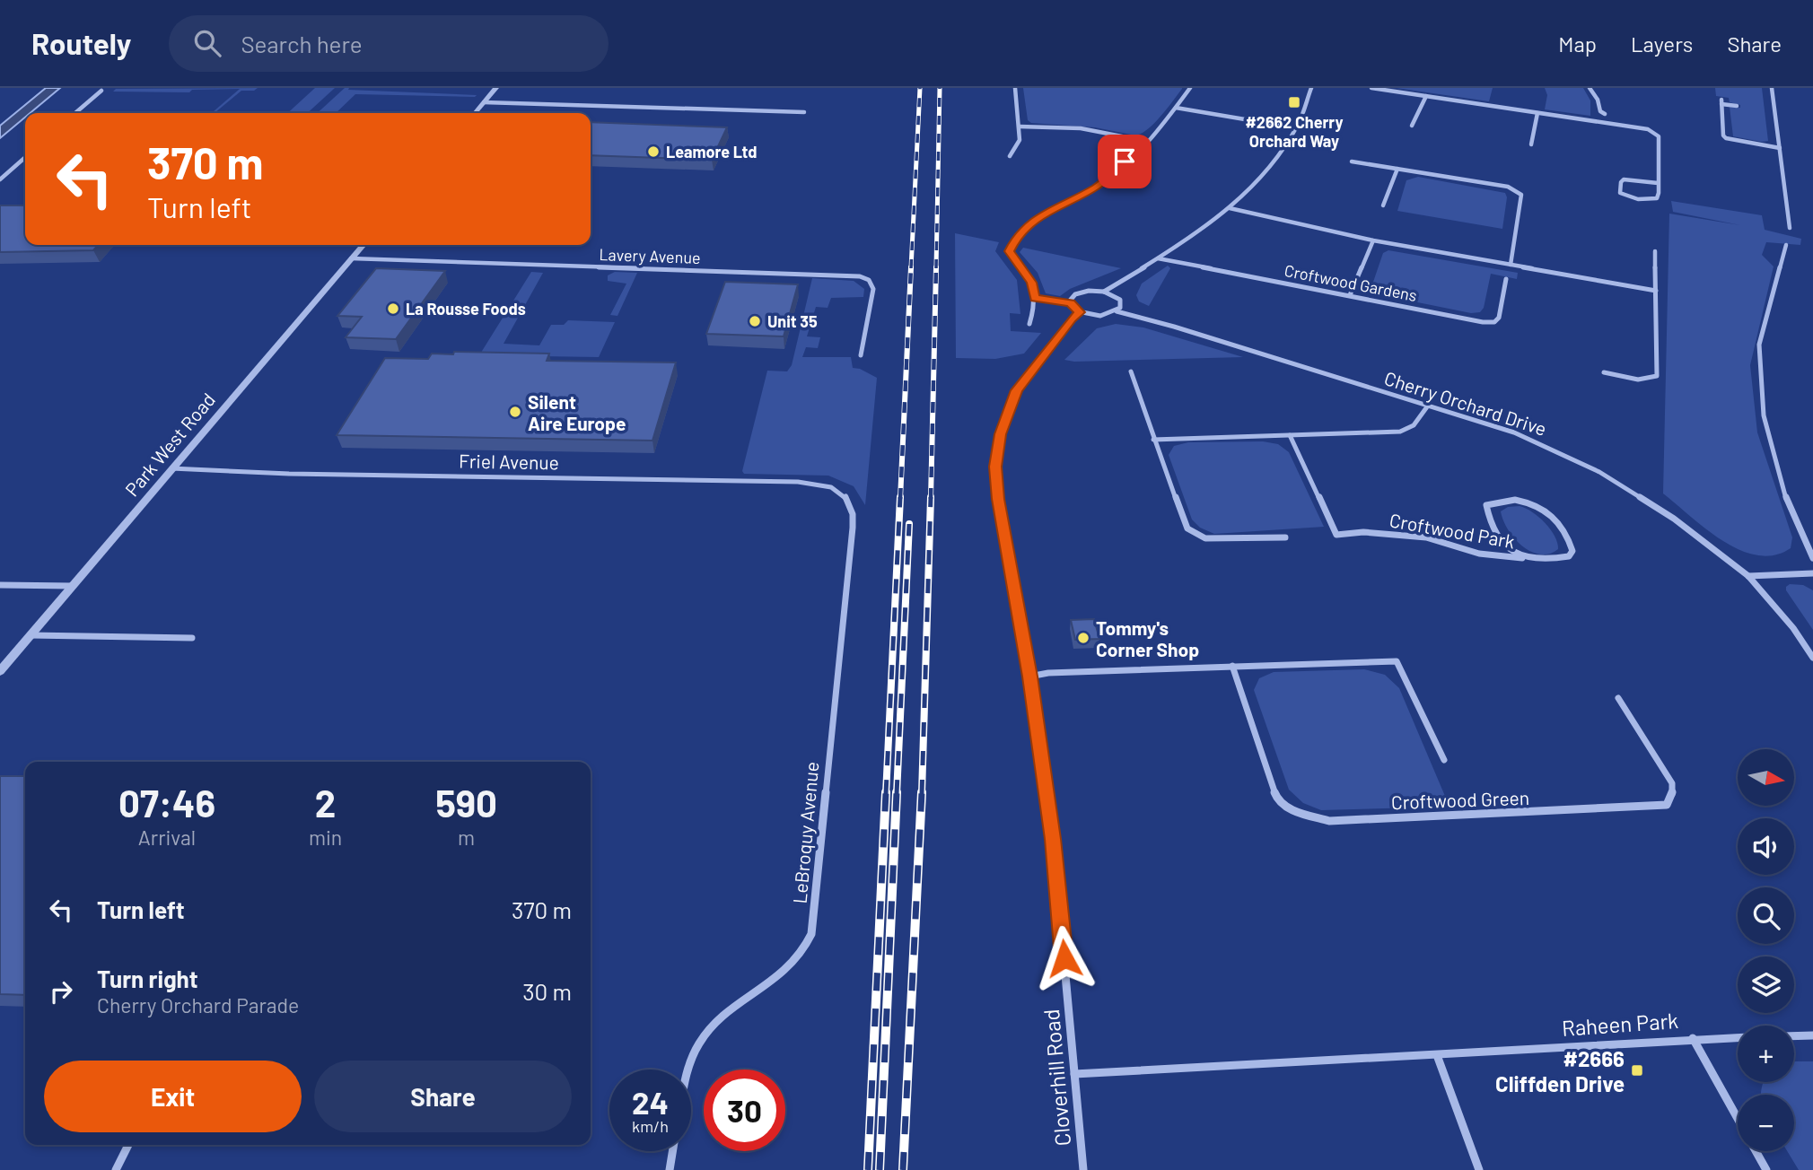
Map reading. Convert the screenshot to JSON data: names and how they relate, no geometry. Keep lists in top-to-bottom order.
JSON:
{
  "streets": {
    "street": [
      "Lavery Avenue",
      "Croftwood Gardens",
      "Cherry Orchard Drive",
      "Park West Road",
      "Friel Avenue",
      "Croftwood Park",
      "Croftwood Green",
      "LeBroquy Avenue",
      "Raheen Park",
      "Cloverhill Road"
    ]
  },
  "crossings": [
    ["Lavery Avenue", "Park West Road"],
    ["Park West Road", "Friel Avenue"],
    ["Friel Avenue", "LeBroquy Avenue"],
    ["Raheen Park", "Cloverhill Road"]
  ],
  "places": {
    "transit": ["#2662 Cherry Orchard Way", "#2666 Cliffden Drive"],
    "other": [
      "Leamore Ltd",
      "La Rousse Foods",
      "Unit 35",
      "Silent Aire Europe",
      "Tommy's Corner Shop"
    ]
  },
  "north": "right",
  "page": {
    "header": "Routely",
    "search": "Search here",
    "nav": ["Map", "Layers", "Share"],
    "turn": ["370 m", "Turn left"],
    "map_buttons": ["+", "−"],
    "eta": [
      "07:46",
      "Arrival",
      "2",
      "min",
      "590",
      "m"
    ],
    "list": [
      {
        "name": "Turn left",
        "value": "370 m"
      },
      {
        "name": "Turn right",
        "note": "Cherry Orchard Parade",
        "value": "30 m"
      }
    ],
    "buttons": ["Exit", "Share"],
    "speed": "24 km/h",
    "limit": "30"
  }
}
